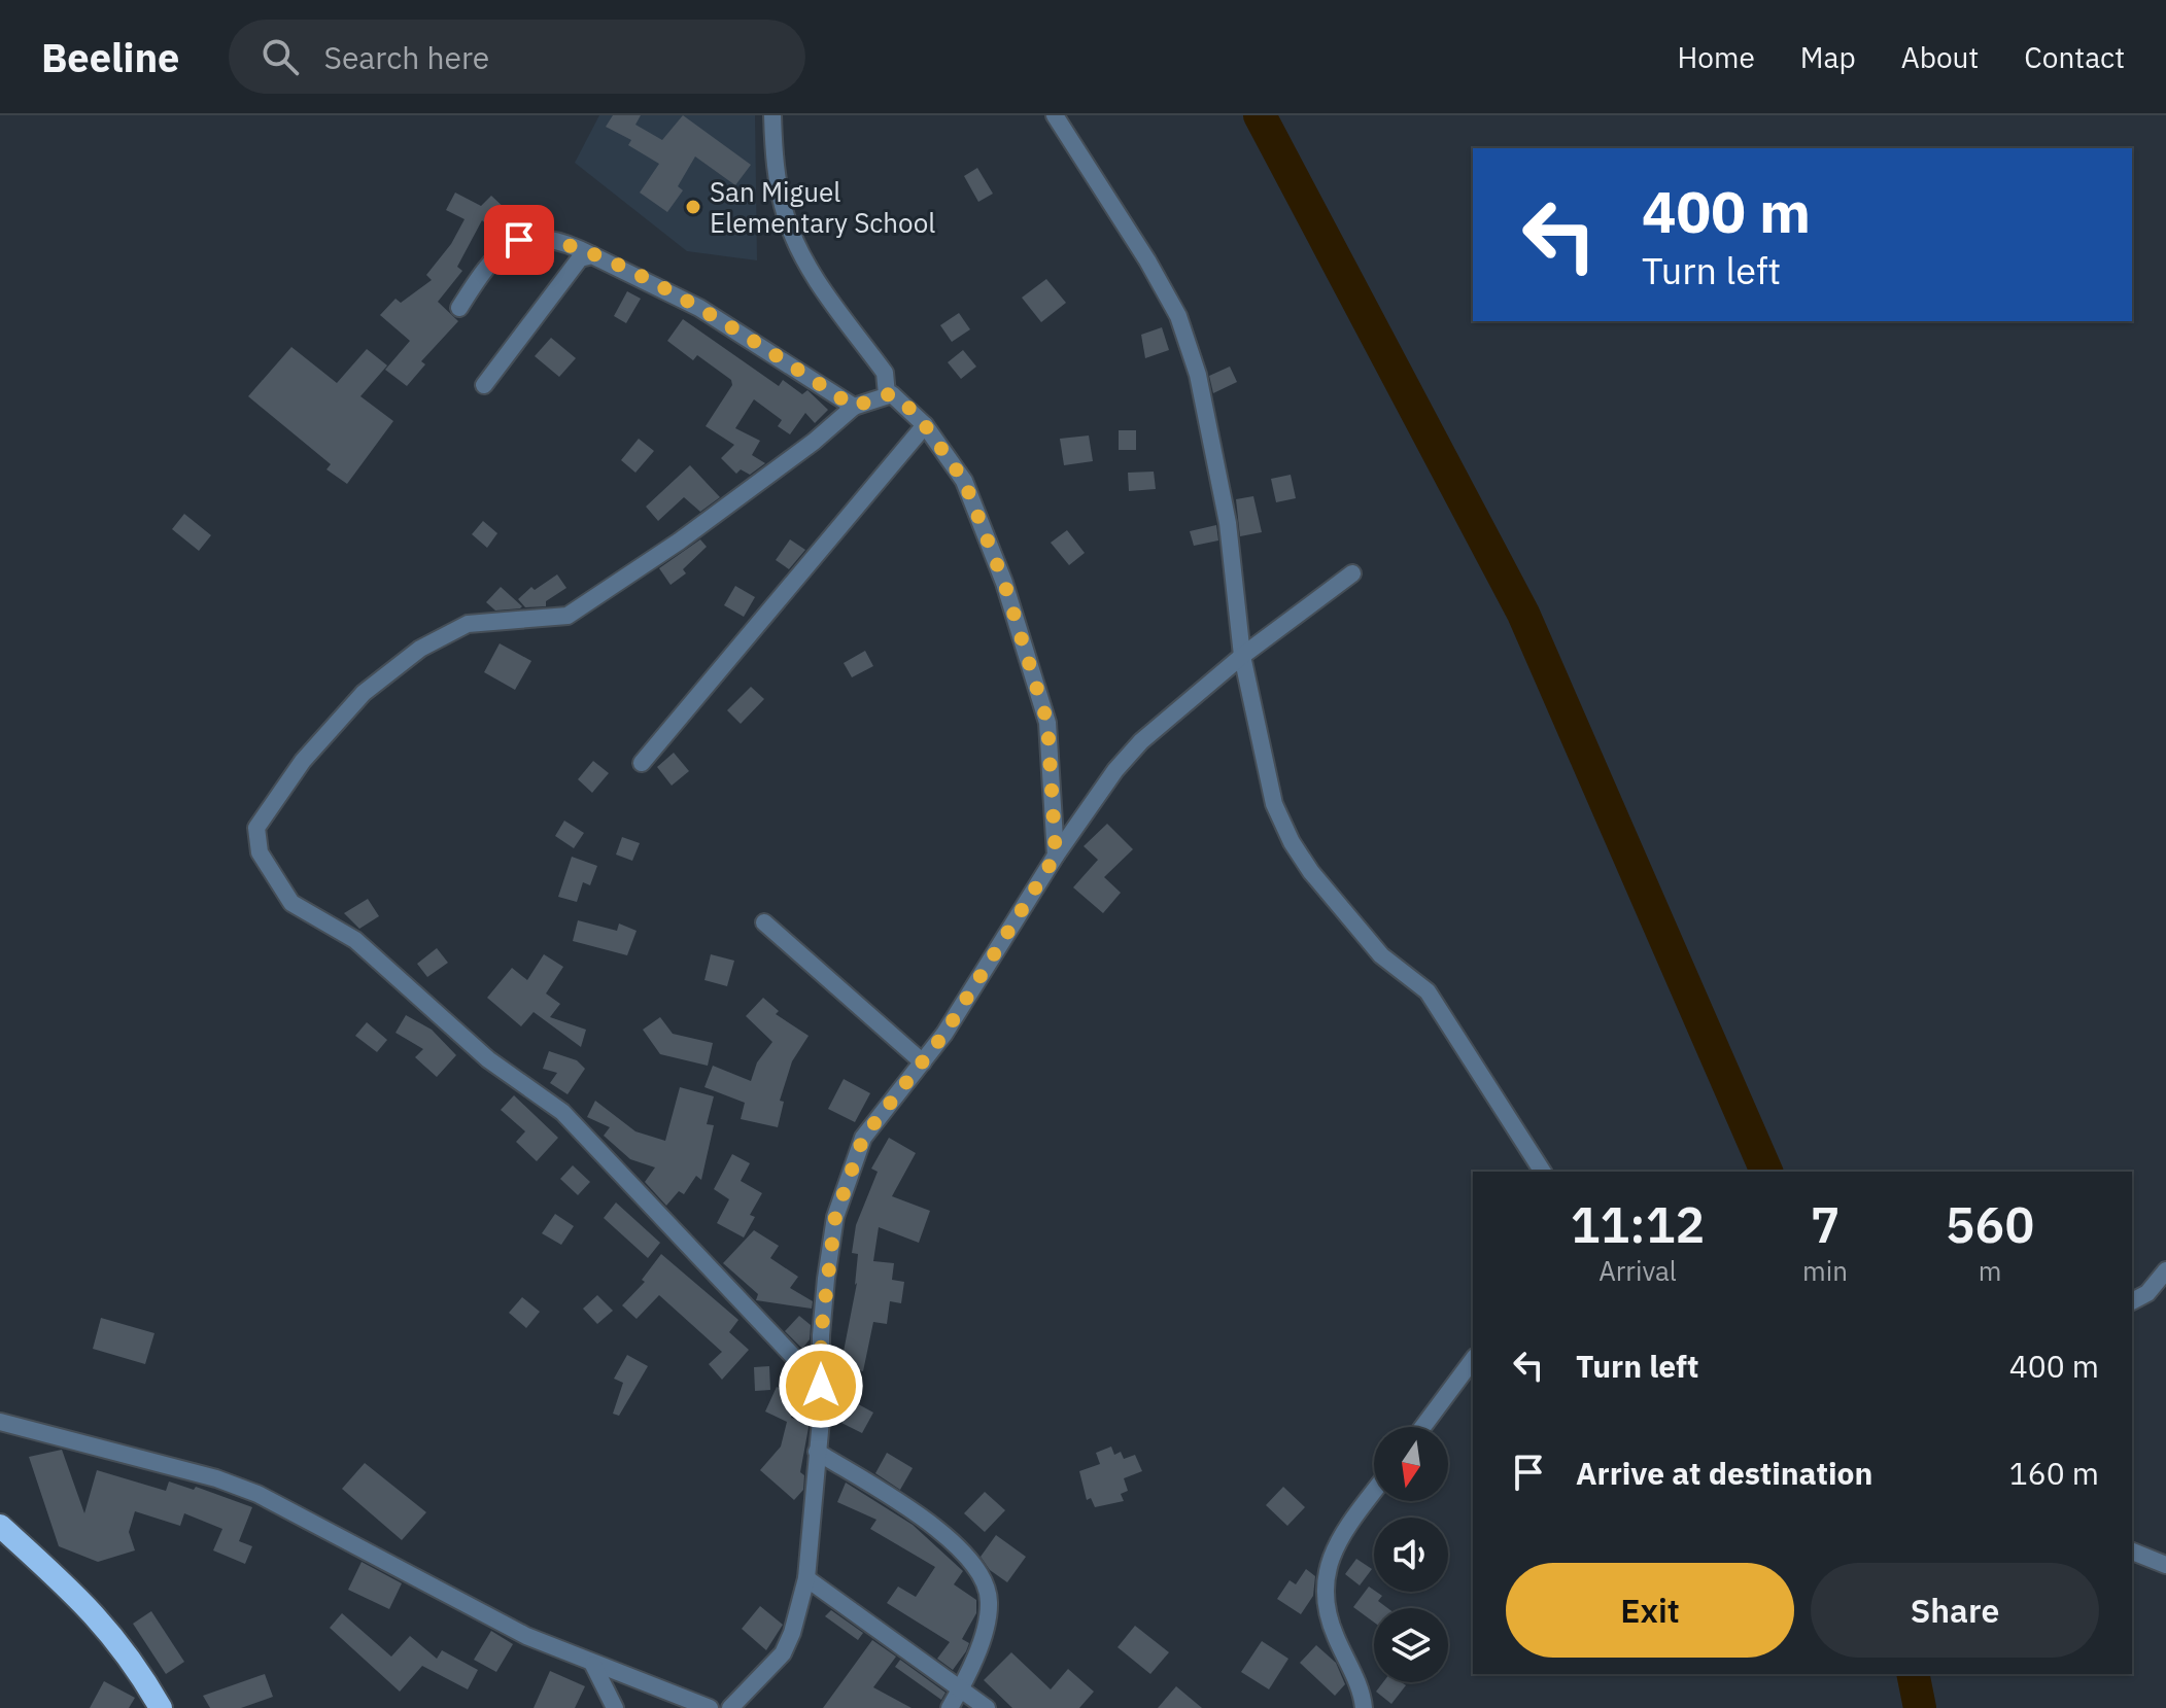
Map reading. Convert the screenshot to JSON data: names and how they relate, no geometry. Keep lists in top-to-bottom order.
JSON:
{
  "places": ["San Miguel Elementary School"],
  "north": "bottom",
  "page": {
    "header": "Beeline",
    "search": "Search here",
    "nav": [
      "Home",
      "Map",
      "About",
      "Contact"
    ],
    "turn": ["400 m", "Turn left"],
    "eta": [
      "11:12",
      "Arrival",
      "7",
      "min",
      "560",
      "m"
    ],
    "list": [
      {
        "name": "Turn left",
        "value": "400 m"
      },
      {
        "name": "Arrive at destination",
        "value": "160 m"
      }
    ],
    "buttons": ["Exit", "Share"]
  }
}
